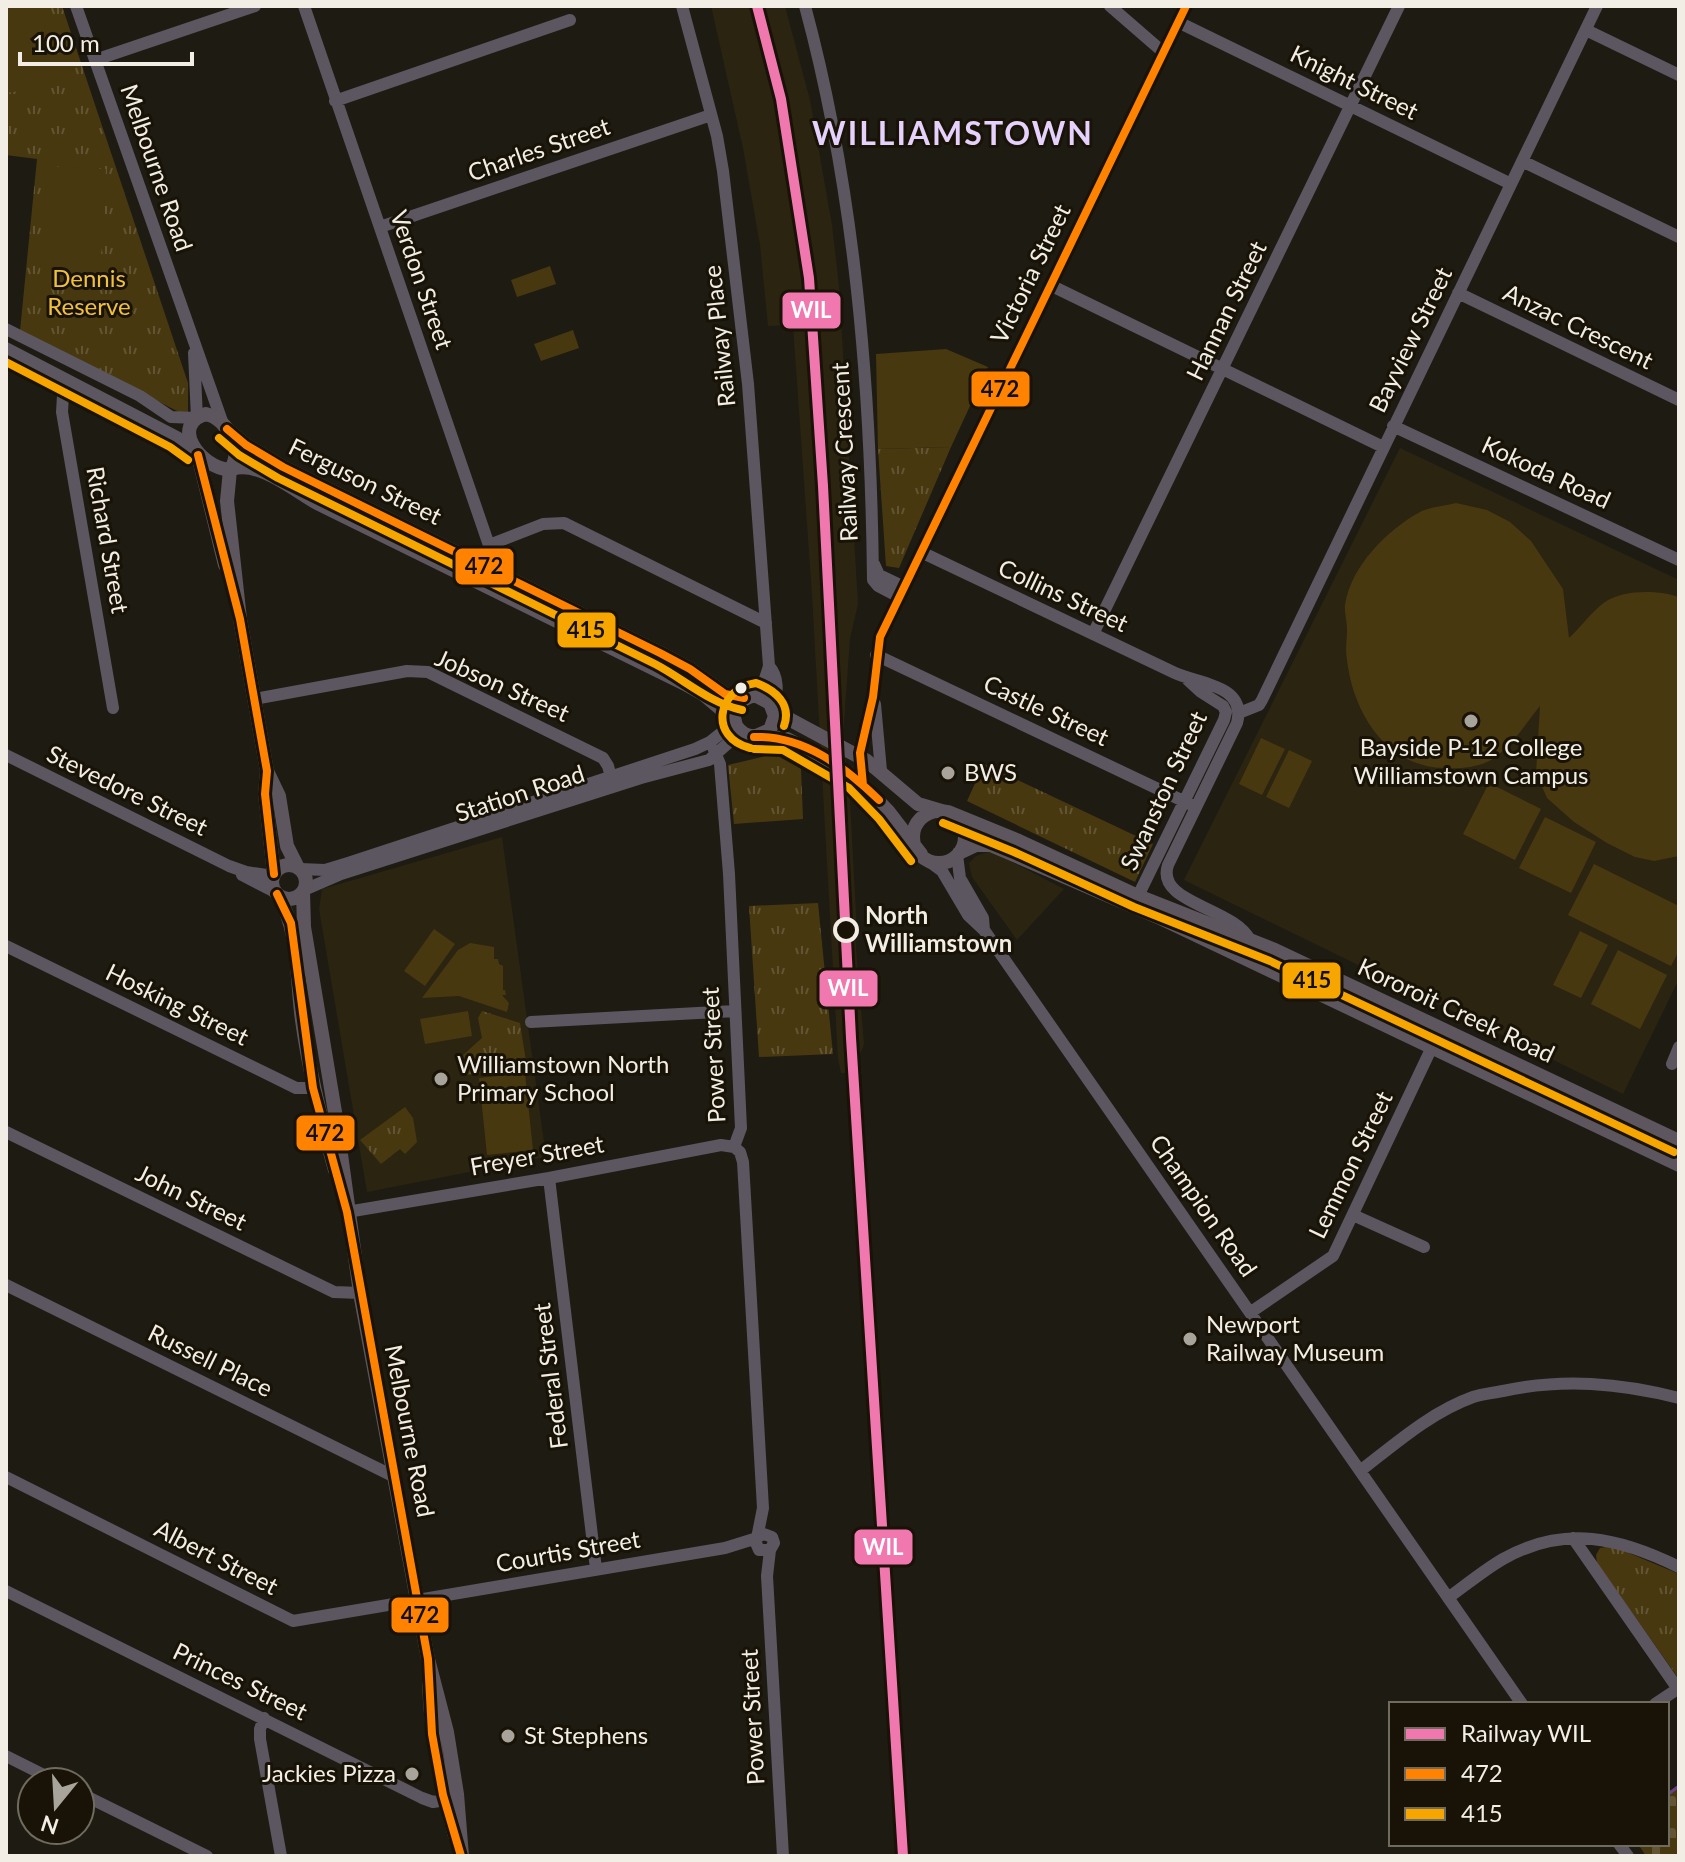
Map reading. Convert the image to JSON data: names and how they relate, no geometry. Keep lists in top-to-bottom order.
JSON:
{
  "streets": {
    "main road": [
      "Melbourne Road",
      "Ferguson Street",
      "Hosking Street",
      "Kororoit Creek Road"
    ],
    "street": [
      "Knight Street",
      "Charles Street",
      "Victoria Street",
      "Verdon Street",
      "Hannan Street",
      "Anzac Crescent",
      "Railway Place",
      "Bayview Street",
      "Railway Crescent",
      "Kokoda Road",
      "Richard Street",
      "Collins Street",
      "Jobson Street",
      "Castle Street",
      "Stevedore Street",
      "Swanston Street",
      "Station Road",
      "Power Street",
      "Freyer Street",
      "Lemmon Street",
      "John Street",
      "Champion Road",
      "Russell Place",
      "Federal Street",
      "Courtis Street",
      "Albert Street",
      "Princes Street"
    ]
  },
  "crossings": [
    ["Knight Street", "Victoria Street"],
    ["Knight Street", "Hannan Street"],
    ["Knight Street", "Bayview Street"],
    ["Charles Street", "Verdon Street"],
    ["Charles Street", "Railway Place"],
    ["Melbourne Road", "Ferguson Street"],
    ["Melbourne Road", "Stevedore Street"],
    ["Melbourne Road", "Station Road"],
    ["Melbourne Road", "Hosking Street"],
    ["Melbourne Road", "Freyer Street"],
    ["Melbourne Road", "John Street"],
    ["Melbourne Road", "Russell Place"],
    ["Melbourne Road", "Courtis Street"],
    ["Melbourne Road", "Albert Street"],
    ["Melbourne Road", "Princes Street"],
    ["Victoria Street", "Railway Crescent"],
    ["Victoria Street", "Collins Street"],
    ["Victoria Street", "Castle Street"],
    ["Verdon Street", "Ferguson Street"],
    ["Hannan Street", "Collins Street"],
    ["Anzac Crescent", "Bayview Street"],
    ["Railway Place", "Ferguson Street"],
    ["Bayview Street", "Kokoda Road"],
    ["Bayview Street", "Collins Street"],
    ["Bayview Street", "Swanston Street"],
    ["Ferguson Street", "Station Road"],
    ["Collins Street", "Swanston Street"],
    ["Jobson Street", "Station Road"],
    ["Castle Street", "Swanston Street"],
    ["Stevedore Street", "Station Road"],
    ["Swanston Street", "Kororoit Creek Road"],
    ["Station Road", "Power Street"],
    ["Kororoit Creek Road", "Lemmon Street"],
    ["Kororoit Creek Road", "Champion Road"],
    ["Power Street", "Freyer Street"],
    ["Power Street", "Courtis Street"],
    ["Freyer Street", "Federal Street"],
    ["Lemmon Street", "Champion Road"],
    ["Federal Street", "Courtis Street"],
    ["Courtis Street", "Albert Street"]
  ],
  "districts": ["WILLIAMSTOWN"],
  "parks": ["Dennis Reserve"],
  "places": [
    "Bayside P-12 College Williamstown Campus",
    "BWS",
    "North Williamstown",
    "Williamstown North Primary School",
    "Newport Railway Museum",
    "St Stephens",
    "Jackies Pizza"
  ],
  "lines": ["rail line WIL", "transit line 472", "transit line 415"],
  "legend": ["Railway WIL", "472", "415"],
  "scale_bar": "100 m",
  "north": "bottom"
}
